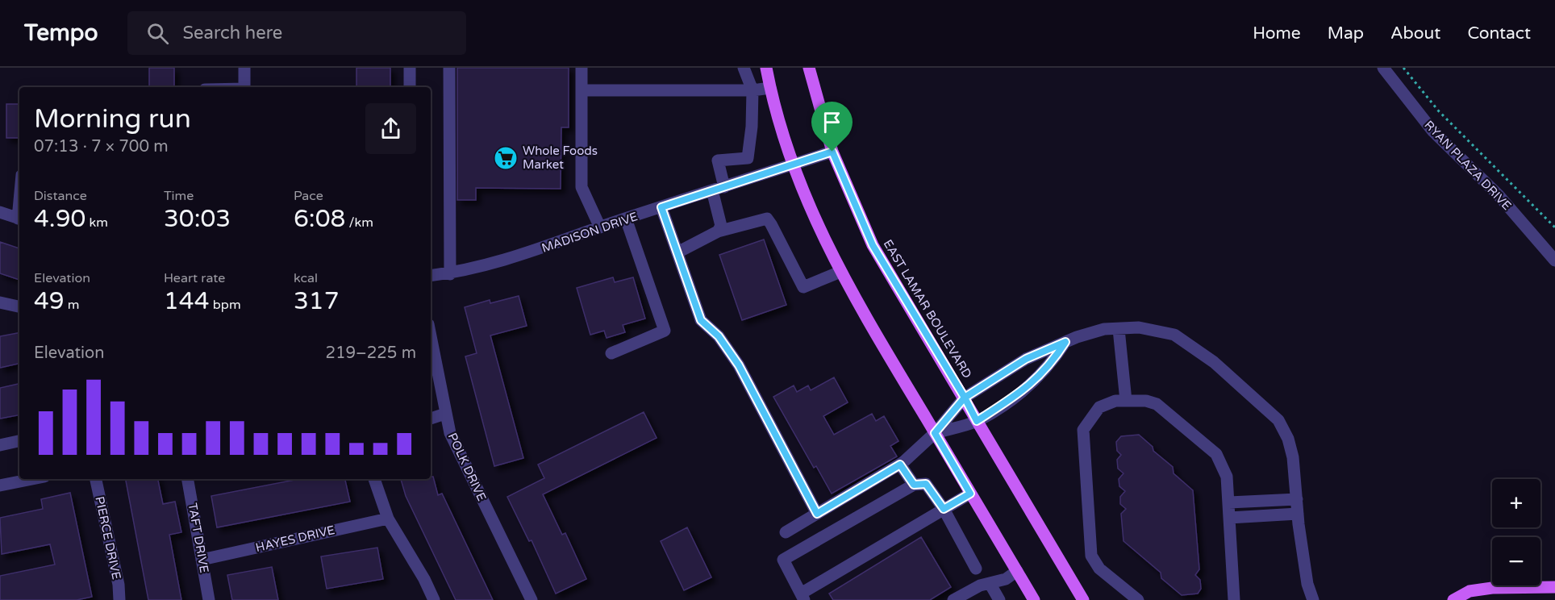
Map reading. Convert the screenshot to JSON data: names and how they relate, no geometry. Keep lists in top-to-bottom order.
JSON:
{
  "streets": {
    "main road": ["EAST LAMAR BOULEVARD"],
    "street": [
      "RYAN PLAZA DRIVE",
      "MADISON DRIVE",
      "POLK DRIVE",
      "PIERCE DRIVE",
      "TAFT DRIVE",
      "HAYES DRIVE"
    ]
  },
  "crossings": [
    ["MADISON DRIVE", "EAST LAMAR BOULEVARD"],
    ["TAFT DRIVE", "HAYES DRIVE"]
  ],
  "places": {
    "supermarket": ["Whole Foods Market"]
  },
  "page": {
    "header": "Tempo",
    "search": "Search here",
    "nav": [
      "Home",
      "Map",
      "About",
      "Contact"
    ],
    "heading": ["Morning run", "07:13 · 7 × 700 m"],
    "stats": [
      ["Distance", "4.90 km"],
      ["Time", "30:03"],
      ["Pace", "6:08 /km"],
      ["Elevation", "49 m"],
      ["Heart rate", "144 bpm"],
      ["kcal", "317"]
    ],
    "chart": ["Elevation", "219–225 m"],
    "map_buttons": ["+", "−"]
  }
}
